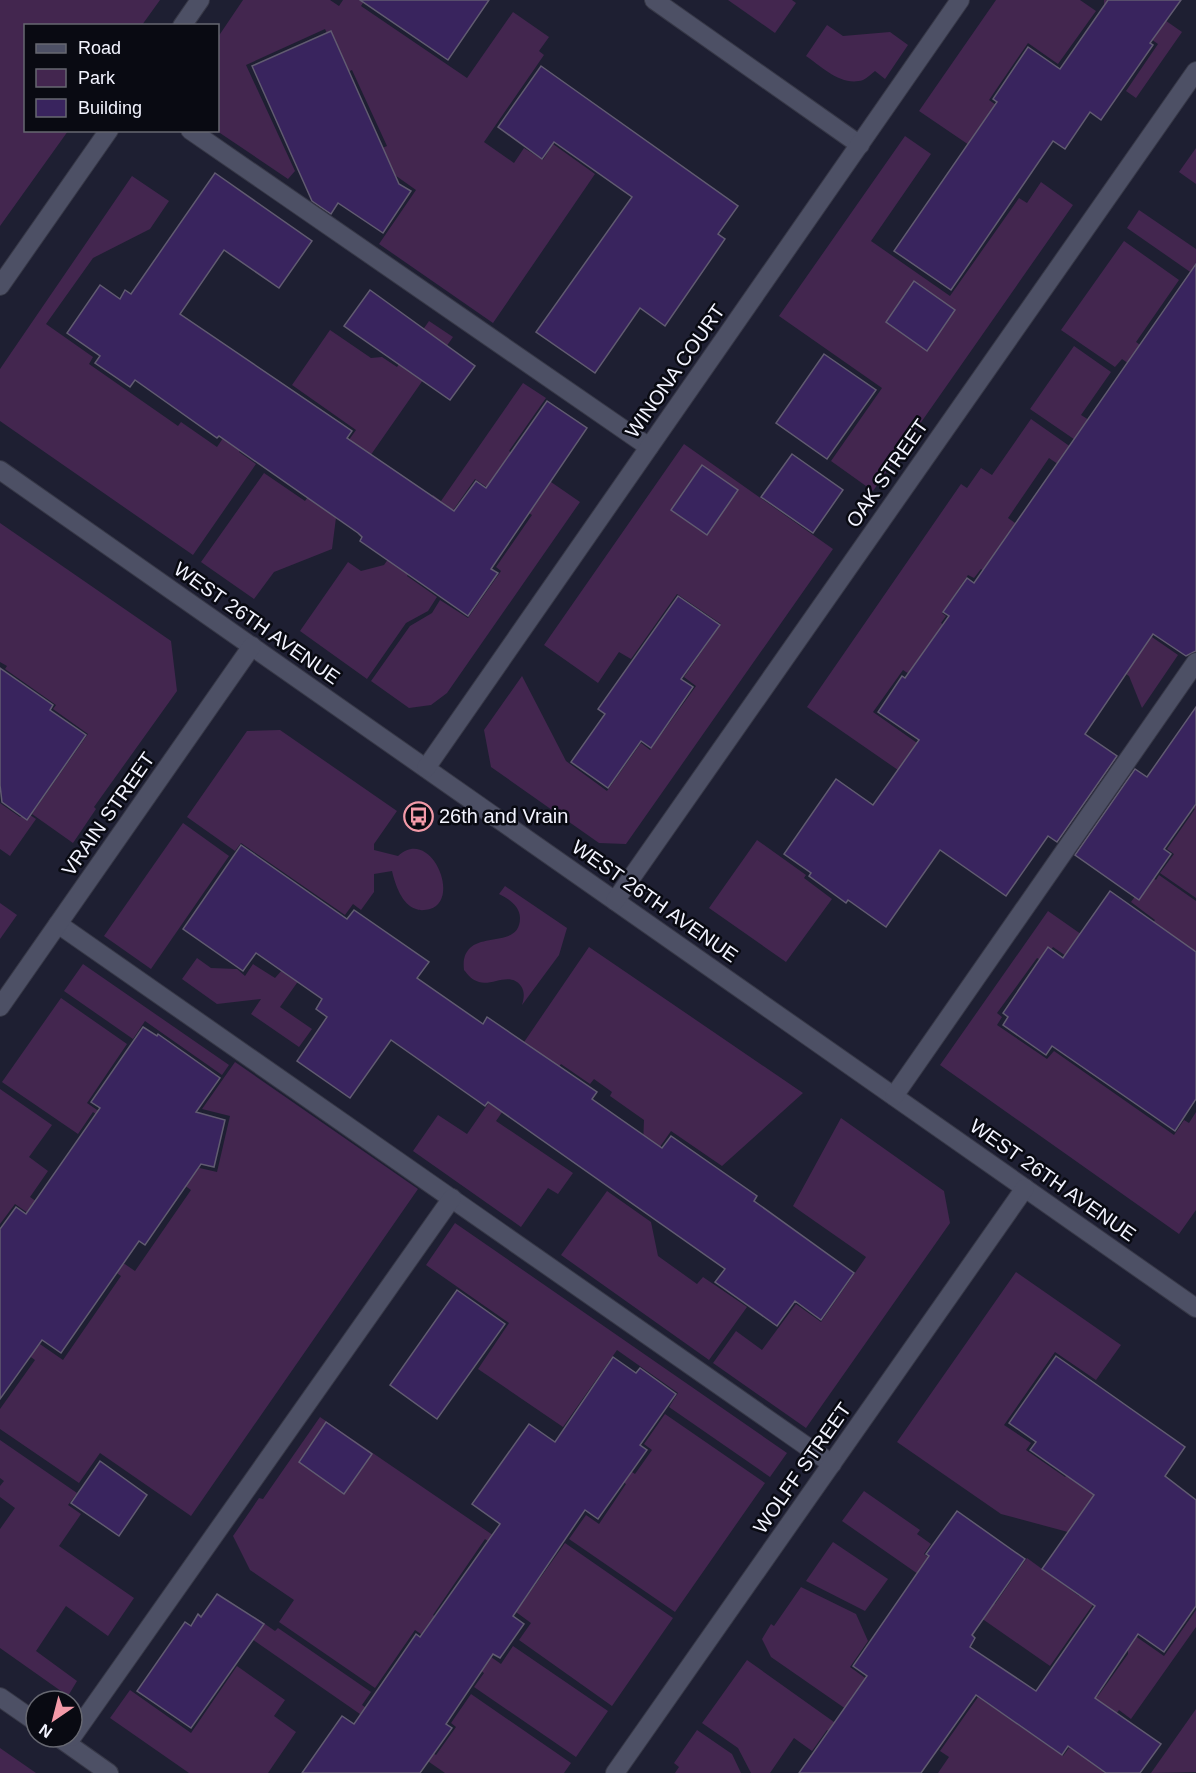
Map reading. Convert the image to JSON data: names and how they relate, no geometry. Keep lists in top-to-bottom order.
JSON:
{
  "streets": {
    "street": [
      "WINONA COURT",
      "OAK STREET",
      "WEST 26TH AVENUE",
      "VRAIN STREET",
      "WOLFF STREET"
    ]
  },
  "crossings": [
    ["WINONA COURT", "WEST 26TH AVENUE"],
    ["OAK STREET", "WEST 26TH AVENUE"],
    ["WEST 26TH AVENUE", "VRAIN STREET"],
    ["WEST 26TH AVENUE", "WOLFF STREET"]
  ],
  "places": {
    "bus stop": ["26th and Vrain"]
  },
  "legend": ["Road", "Park", "Building"],
  "north": "bottom left"
}
